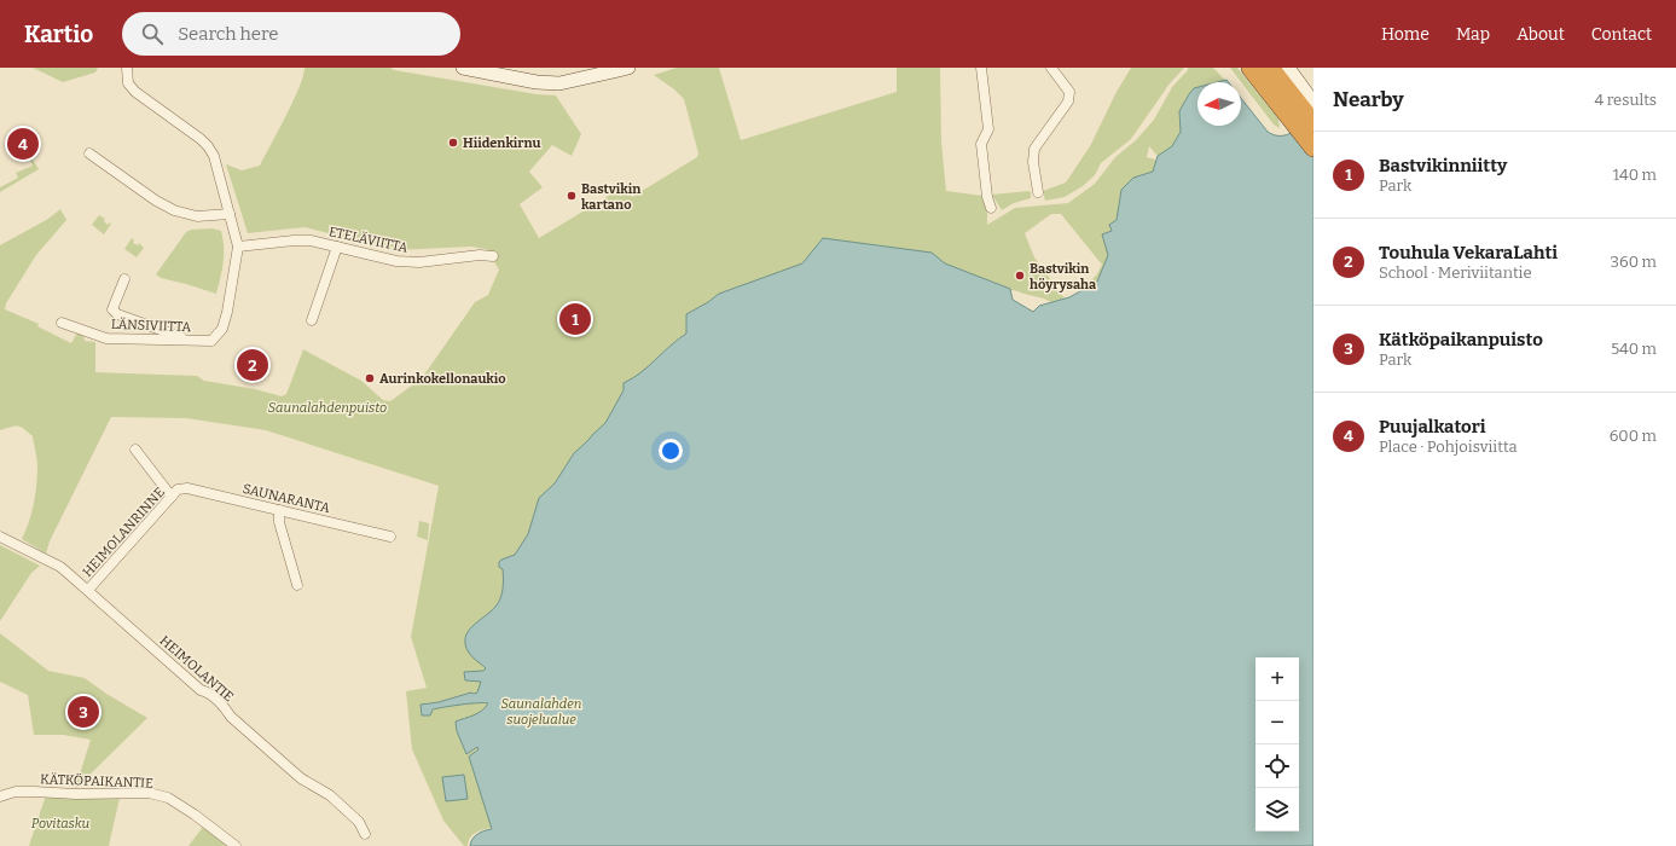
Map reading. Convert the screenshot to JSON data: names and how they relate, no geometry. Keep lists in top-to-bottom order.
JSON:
{
  "streets": {
    "street": [
      "ETELÄVIITTA",
      "LÄNSIVIITTA",
      "SAUNARANTA",
      "HEIMOLANRINNE",
      "HEIMOLANTIE",
      "KÄTKÖPAIKANTIE"
    ]
  },
  "crossings": [
    ["ETELÄVIITTA", "LÄNSIVIITTA"],
    ["SAUNARANTA", "HEIMOLANRINNE"],
    ["HEIMOLANRINNE", "HEIMOLANTIE"]
  ],
  "parks": ["Saunalahdenpuisto", "Saunalahden suojelualue", "Povitasku"],
  "places": [
    "Hiidenkirnu",
    "Bastvikin kartano",
    "Bastvikin höyrysaha",
    "Aurinkokellonaukio"
  ],
  "north": "left",
  "page": {
    "header": "Kartio",
    "search": "Search here",
    "nav": [
      "Home",
      "Map",
      "About",
      "Contact"
    ],
    "heading": ["Nearby", "4 results"],
    "pins": [
      "4",
      "1",
      "2",
      "3"
    ],
    "list": [
      {
        "mark": "1",
        "name": "Bastvikinniitty",
        "note": "Park",
        "value": "140 m"
      },
      {
        "mark": "2",
        "name": "Touhula VekaraLahti",
        "note": "School · Meriviitantie",
        "value": "360 m"
      },
      {
        "mark": "3",
        "name": "Kätköpaikanpuisto",
        "note": "Park",
        "value": "540 m"
      },
      {
        "mark": "4",
        "name": "Puujalkatori",
        "note": "Place · Pohjoisviitta",
        "value": "600 m"
      }
    ],
    "map_buttons": ["+", "−"]
  }
}
